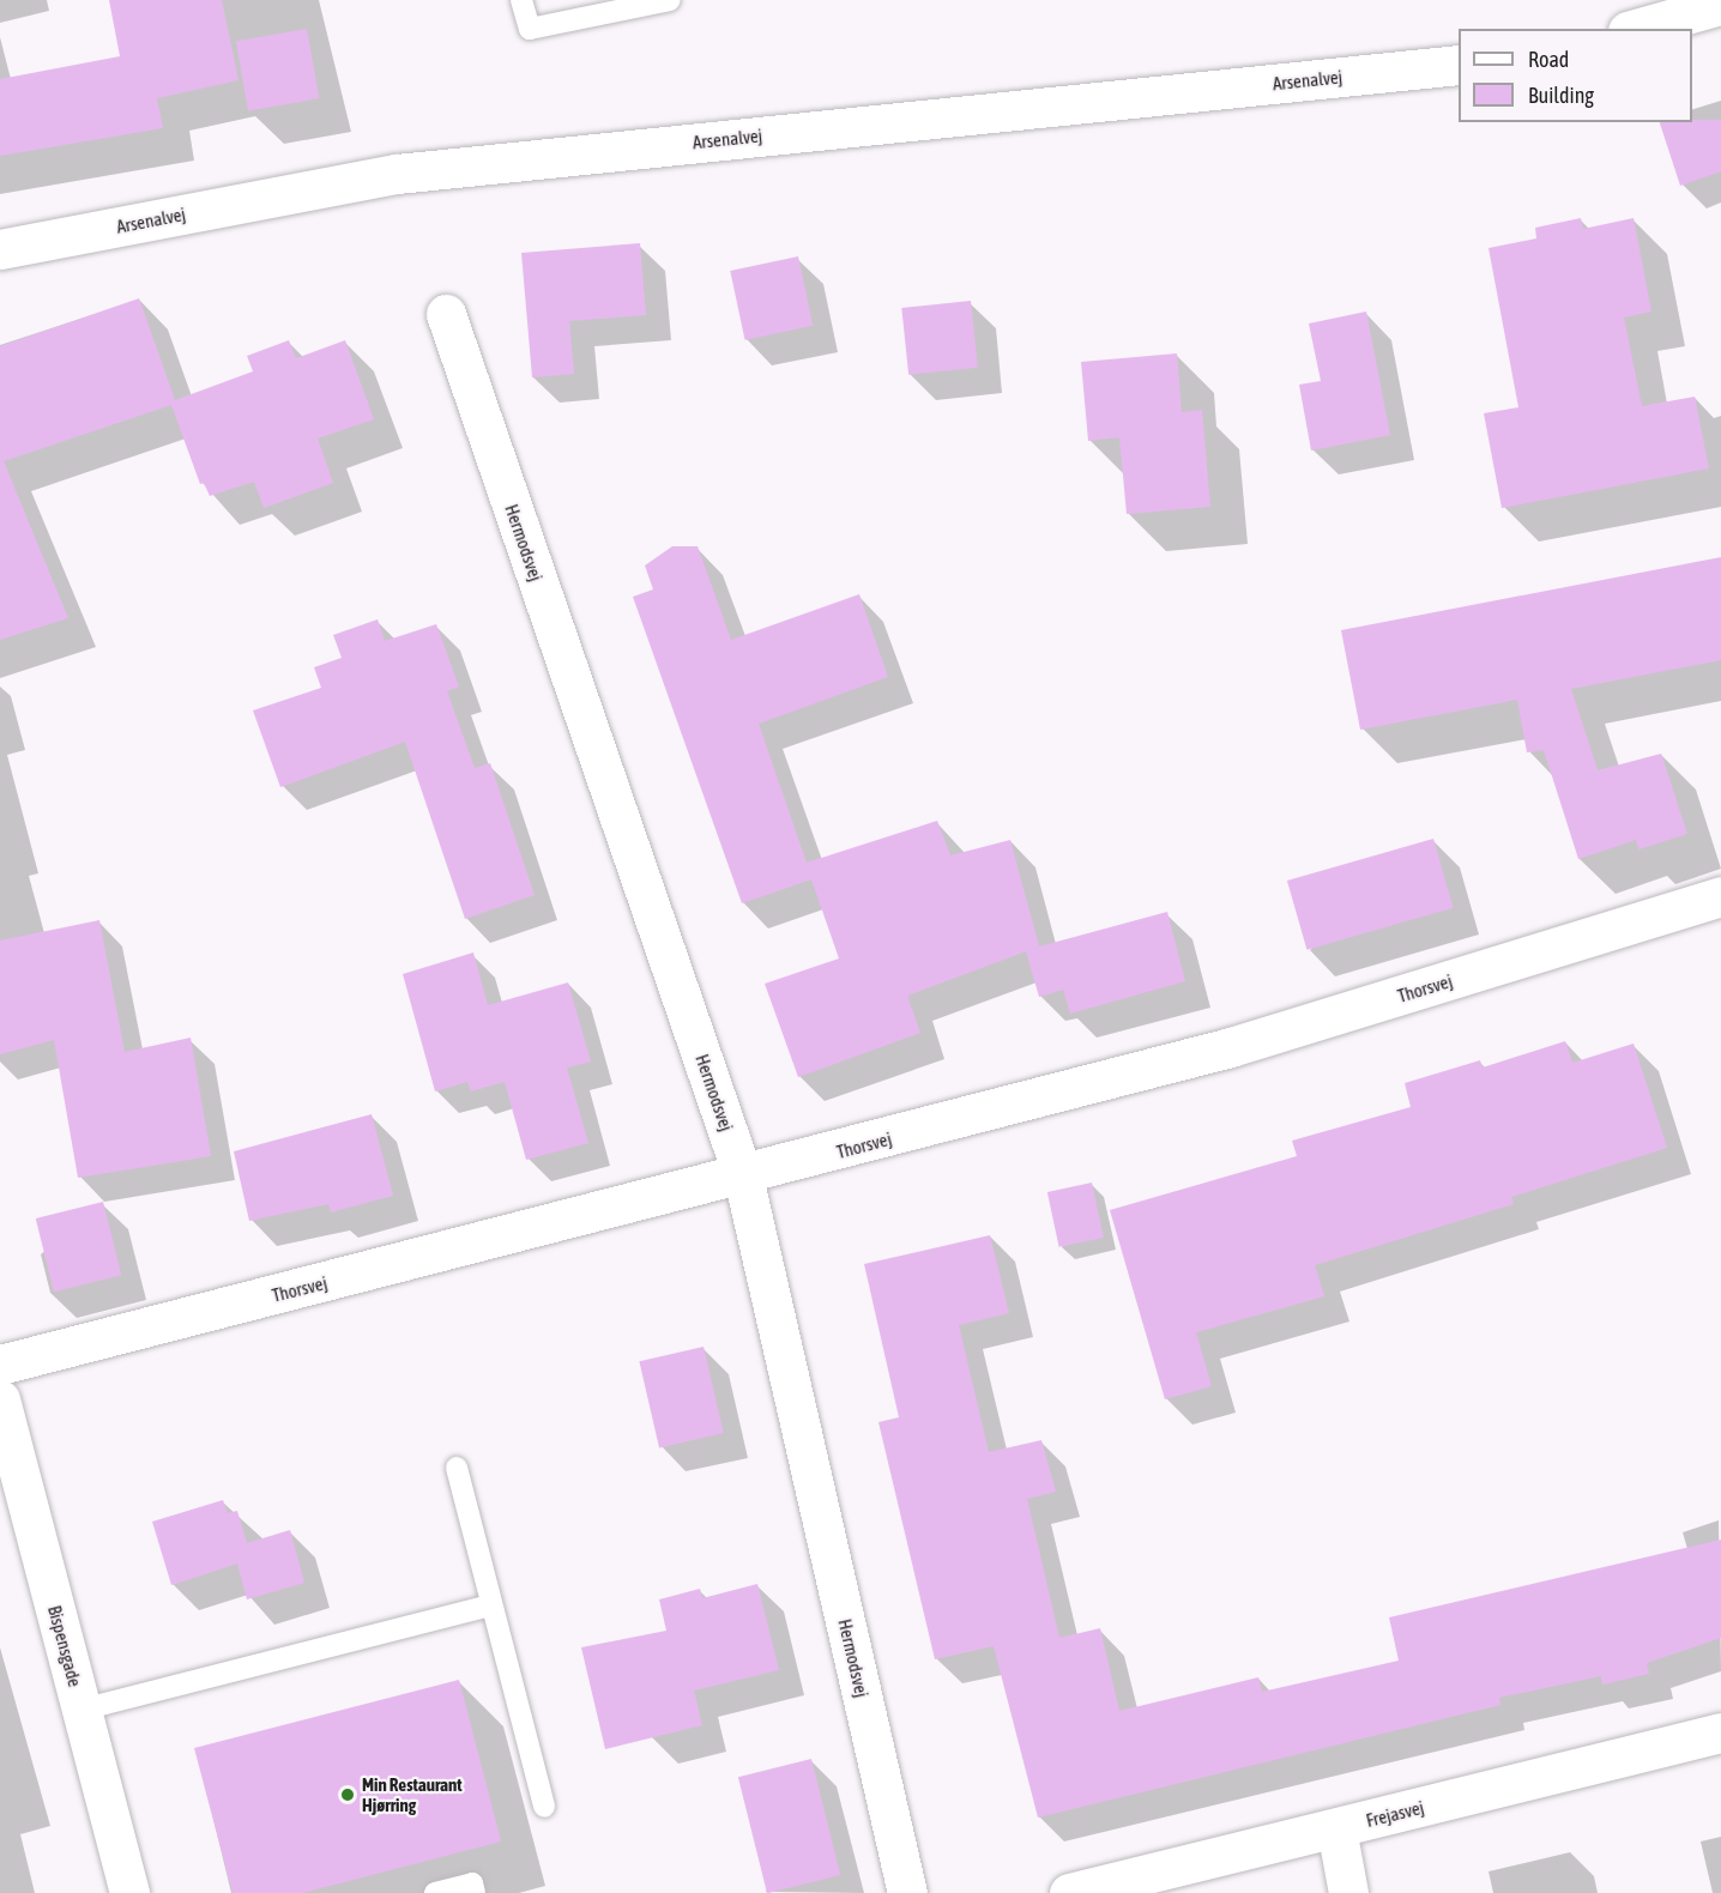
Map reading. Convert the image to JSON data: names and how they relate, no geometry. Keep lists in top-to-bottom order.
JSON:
{
  "streets": {
    "street": [
      "Arsenalvej",
      "Hermodsvej",
      "Thorsvej",
      "Bispensgade",
      "Frejasvej"
    ]
  },
  "crossings": [
    ["Hermodsvej", "Thorsvej"]
  ],
  "places": ["Min Restaurant Hjørring"],
  "legend": ["Road", "Building"]
}
